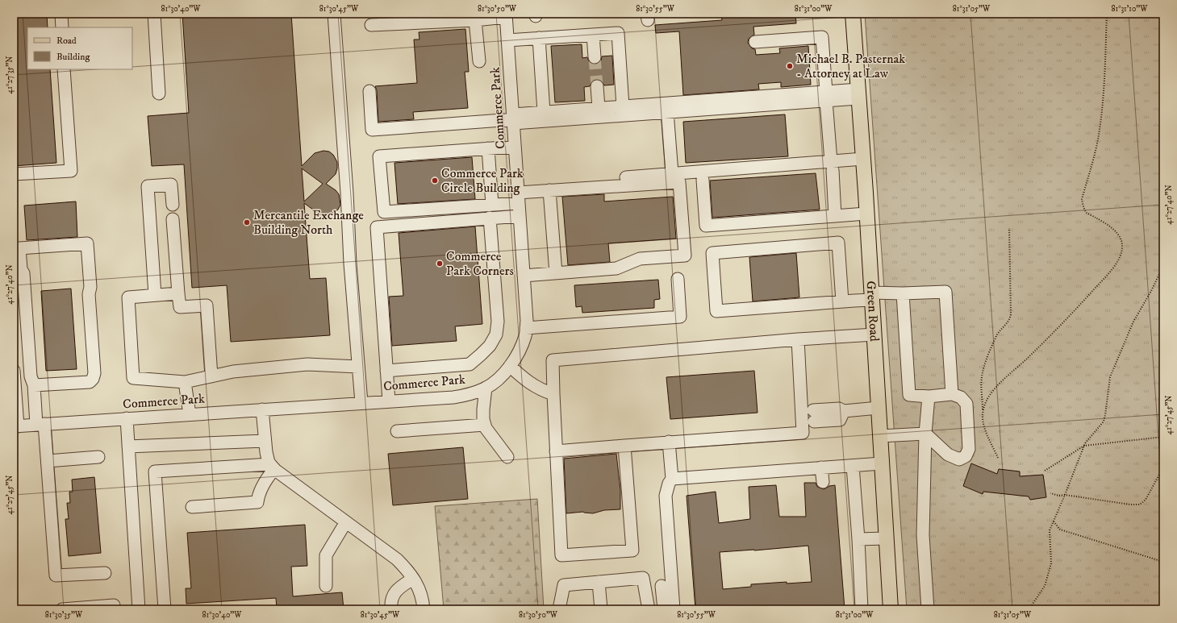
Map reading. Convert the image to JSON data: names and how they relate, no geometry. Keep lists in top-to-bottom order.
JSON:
{
  "streets": {
    "main road": ["Green Road"],
    "street": ["Commerce Park"]
  },
  "places": [
    "Michael B. Pasternak - Attorney at Law",
    "Commerce Park Circle Building",
    "Mercantile Exchange Building North",
    "Commerce Park Corners"
  ],
  "legend": ["Road", "Building"],
  "coordinates": [
    "81°30'40\"W",
    "81°30'45\"W",
    "81°30'50\"W",
    "81°30'55\"W",
    "81°31'00\"W",
    "81°31'05\"W",
    "81°31'10\"W",
    "41°27'35\"N",
    "41°27'40\"N",
    "41°27'45\"N",
    "81°30'35\"W"
  ]
}
